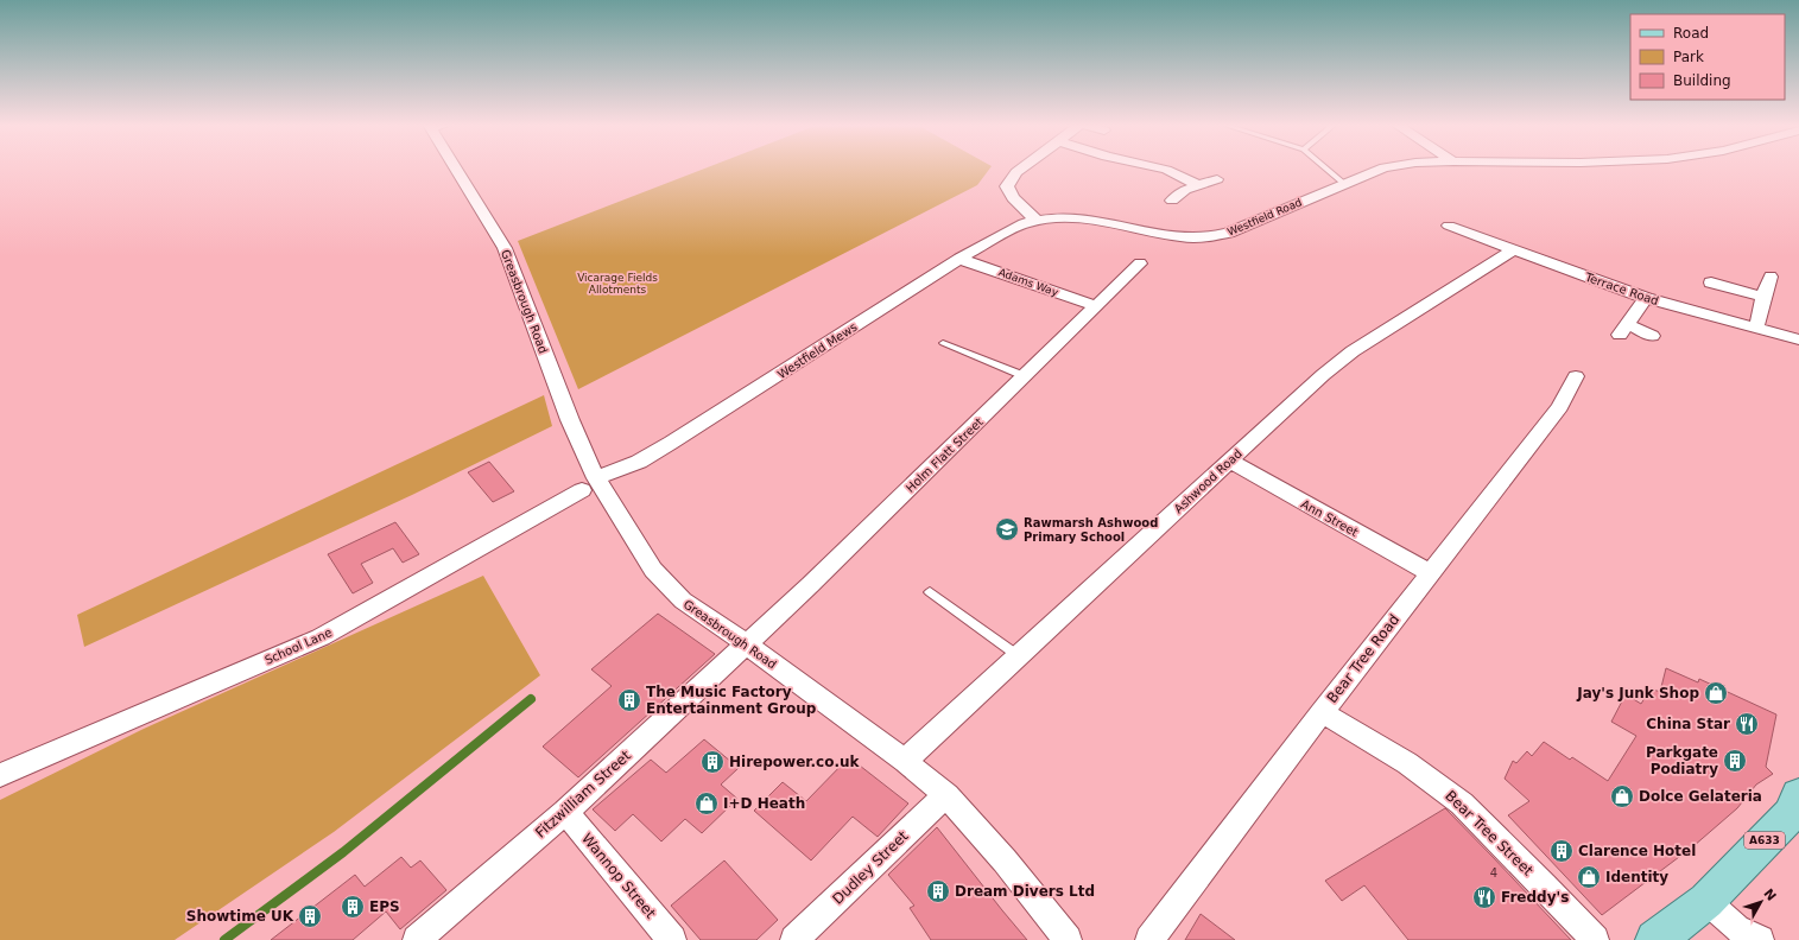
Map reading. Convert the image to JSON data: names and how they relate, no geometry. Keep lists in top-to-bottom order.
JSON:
{
  "streets": {
    "main road": ["A633"],
    "street": [
      "Westfield Road",
      "Adams Way",
      "Terrace Road",
      "Greasbrough Road",
      "Westfield Mews",
      "Holm Flatt Street",
      "Ashwood Road",
      "Ann Street",
      "School Lane",
      "Bear Tree Road",
      "Fitzwilliam Street",
      "Bear Tree Street",
      "Dudley Street",
      "Wannop Street"
    ]
  },
  "crossings": [
    ["Westfield Road", "Westfield Mews"],
    ["Adams Way", "Westfield Mews"],
    ["Adams Way", "Holm Flatt Street"],
    ["Terrace Road", "Ashwood Road"],
    ["Greasbrough Road", "Westfield Mews"],
    ["Greasbrough Road", "Holm Flatt Street"],
    ["Greasbrough Road", "Ashwood Road"],
    ["Greasbrough Road", "School Lane"],
    ["Greasbrough Road", "Fitzwilliam Street"],
    ["Greasbrough Road", "Dudley Street"],
    ["Westfield Mews", "School Lane"],
    ["Holm Flatt Street", "Fitzwilliam Street"],
    ["Ashwood Road", "Ann Street"],
    ["Ann Street", "Bear Tree Road"],
    ["Bear Tree Road", "Bear Tree Street"],
    ["Fitzwilliam Street", "Wannop Street"]
  ],
  "parks": ["Vicarage Fields Allotments"],
  "places": {
    "school or university": ["Rawmarsh Ashwood Primary School"],
    "shop": [
      "Jay's Junk Shop",
      "Dolce Gelateria",
      "I+D Heath",
      "Identity"
    ],
    "building": [
      "The Music Factory Entertainment Group",
      "Parkgate Podiatry",
      "Hirepower.co.uk",
      "Clarence Hotel",
      "Dream Divers Ltd",
      "EPS",
      "Showtime UK"
    ],
    "restaurant": ["China Star", "Freddy's"]
  },
  "house_numbers": ["4"],
  "legend": ["Road", "Park", "Building"],
  "north": "top right"
}
